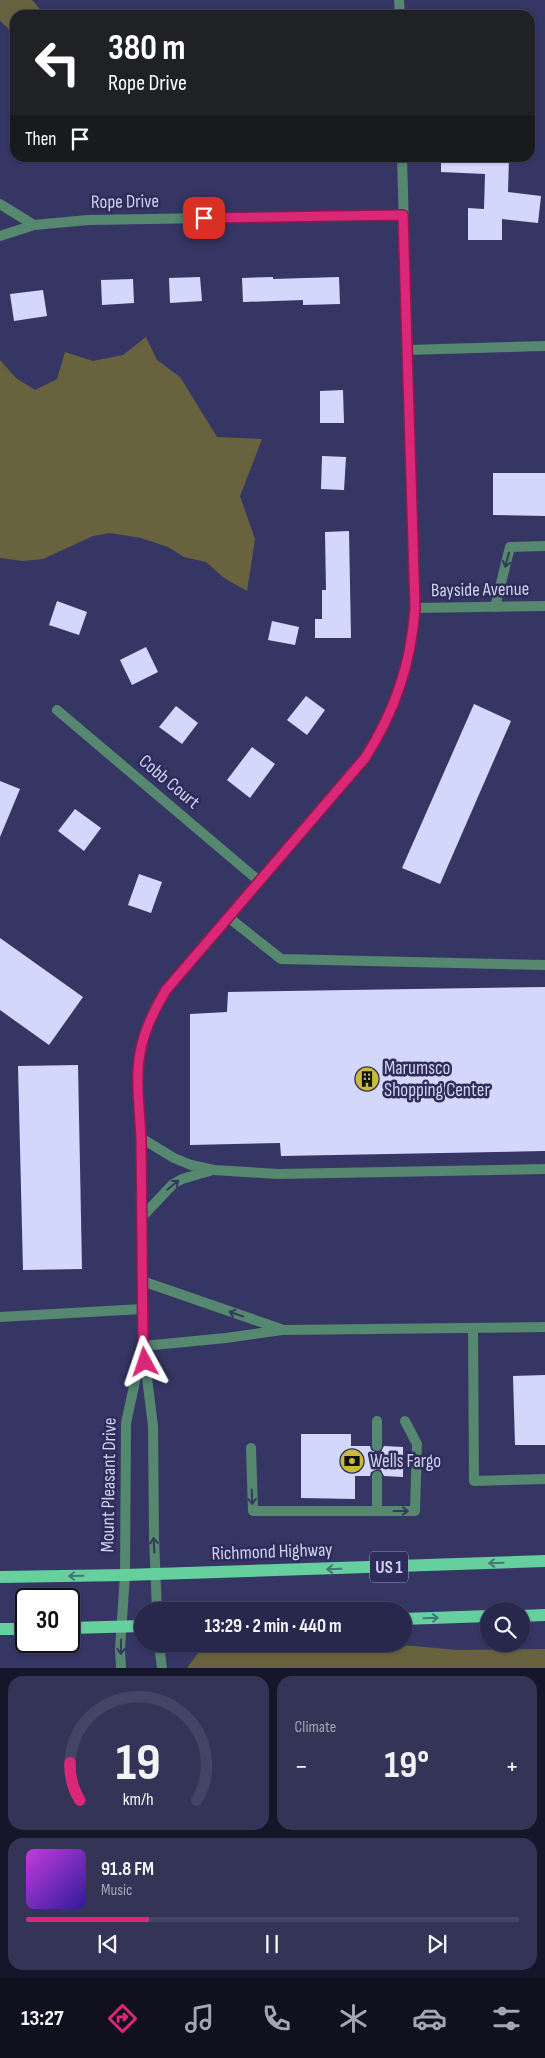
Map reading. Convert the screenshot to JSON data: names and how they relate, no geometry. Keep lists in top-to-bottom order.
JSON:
{
  "streets": {
    "main road": ["Richmond Highway", "US 1"],
    "street": [
      "Rope Drive",
      "Bayside Avenue",
      "Cobb Court",
      "Mount Pleasant Drive"
    ]
  },
  "crossings": [
    ["Rope Drive", "Mount Pleasant Drive"],
    ["Bayside Avenue", "Mount Pleasant Drive"],
    ["Cobb Court", "Mount Pleasant Drive"],
    ["Mount Pleasant Drive", "Richmond Highway"]
  ],
  "one_way": ["Richmond Highway"],
  "places": {
    "building": ["Marumsco Shopping Center"],
    "bank": ["Wells Fargo"]
  },
  "page": {
    "turn": ["380 m", "Rope Drive"],
    "then": "Then",
    "limit": "30",
    "trip": "13:29 · 2 min · 440 m",
    "tile": "Climate",
    "heat": ["−", "19°", "+"],
    "song": ["91.8 FM", "Music"],
    "tabs": "13:27",
    "gauge": ["19", "km/h"]
  }
}
